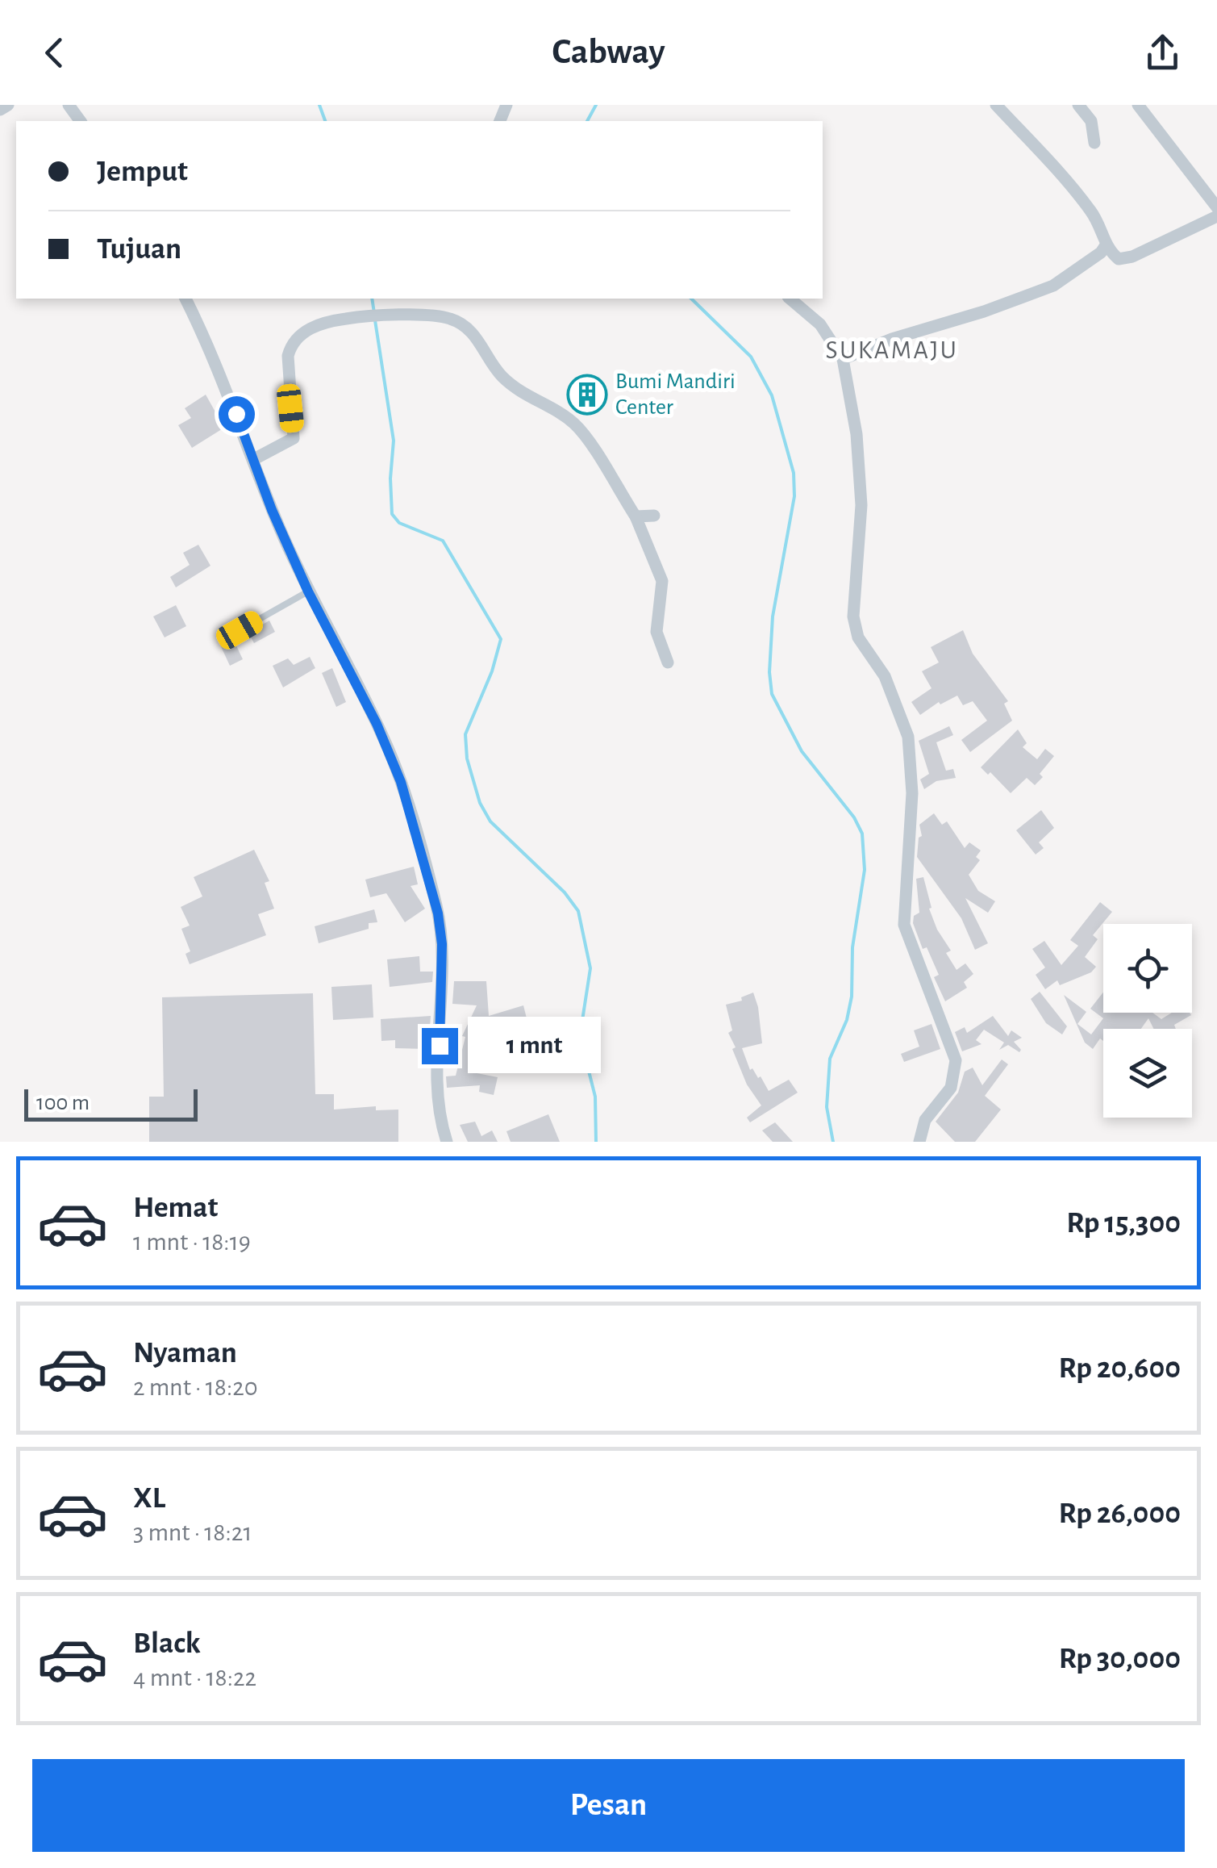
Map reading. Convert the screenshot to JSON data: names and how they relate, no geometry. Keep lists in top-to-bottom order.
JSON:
{
  "districts": ["SUKAMAJU"],
  "places": {
    "building": ["Bumi Mandiri Center"]
  },
  "scale_bar": "100 m",
  "page": {
    "header": "Cabway",
    "banner": ["Jemput", "Tujuan"],
    "bubble": "1 mnt",
    "scale": "100 m",
    "list": [
      {
        "name": "Hemat",
        "note": "1 mnt · 18:19",
        "value": "Rp 15,300"
      },
      {
        "name": "Nyaman",
        "note": "2 mnt · 18:20",
        "value": "Rp 20,600"
      },
      {
        "name": "XL",
        "note": "3 mnt · 18:21",
        "value": "Rp 26,000"
      },
      {
        "name": "Black",
        "note": "4 mnt · 18:22",
        "value": "Rp 30,000"
      }
    ],
    "buttons": "Pesan"
  }
}
